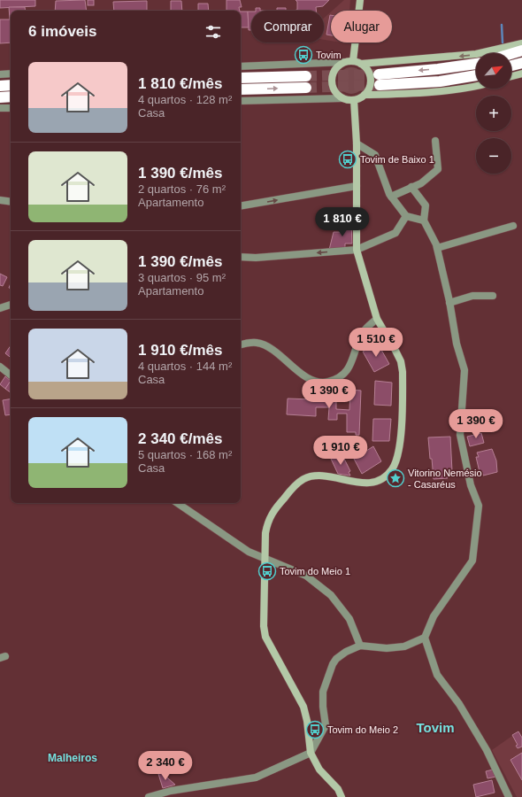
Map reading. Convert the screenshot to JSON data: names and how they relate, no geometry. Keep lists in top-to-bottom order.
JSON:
{
  "districts": ["Tovim", "Malheiros"],
  "places": {
    "bus stop": [
      "Tovim",
      "Tovim de Baixo 1",
      "Tovim do Meio 1",
      "Tovim do Meio 2"
    ],
    "place": ["Vitorino Nemésio - Casaréus"]
  },
  "north": "top right",
  "page": {
    "chip": ["Comprar", "Alugar"],
    "heading": "6 imóveis",
    "map_buttons": ["+", "−"],
    "list": [
      {
        "name": "1 810 €/mês",
        "note": "4 quartos · 128 m² · Casa"
      },
      {
        "name": "1 390 €/mês",
        "note": "2 quartos · 76 m² · Apartamento"
      },
      {
        "name": "1 390 €/mês",
        "note": "3 quartos · 95 m² · Apartamento"
      },
      {
        "name": "1 910 €/mês",
        "note": "4 quartos · 144 m² · Casa"
      },
      {
        "name": "2 340 €/mês",
        "note": "5 quartos · 168 m² · Casa"
      }
    ],
    "price": [
      "1 810 €",
      "1 510 €",
      "1 390 €",
      "1 390 €",
      "1 910 €",
      "2 340 €"
    ]
  }
}
